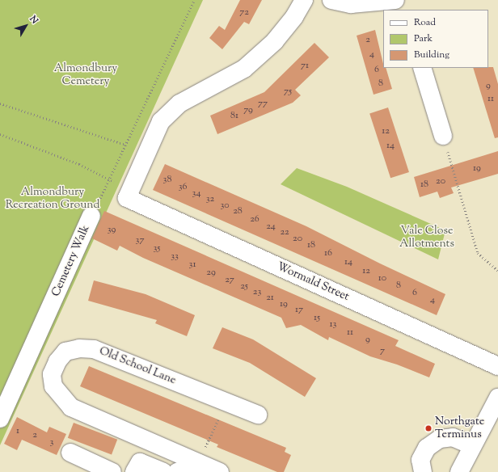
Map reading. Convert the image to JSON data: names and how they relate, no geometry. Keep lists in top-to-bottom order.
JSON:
{
  "streets": {
    "street": ["Cemetery Walk", "Wormald Street", "Old School Lane"]
  },
  "parks": ["Almondbury Cemetery", "Almondbury Recreation Ground", "Vale Close Allotments"],
  "places": ["Northgate Terminus"],
  "house_numbers": [
    "72",
    "2",
    "4",
    "71",
    "6",
    "8",
    "9",
    "75",
    "11",
    "77",
    "79",
    "81",
    "12",
    "14",
    "19",
    "38",
    "20",
    "18",
    "36",
    "34",
    "32",
    "30",
    "28",
    "26",
    "24",
    "39",
    "22",
    "20",
    "37",
    "18",
    "35",
    "16",
    "33",
    "14",
    "31",
    "12",
    "29",
    "10",
    "27",
    "8",
    "25",
    "23",
    "6",
    "21",
    "4",
    "19",
    "17",
    "15",
    "13",
    "11",
    "9",
    "7",
    "1",
    "2",
    "3"
  ],
  "legend": ["Road", "Park", "Building"],
  "north": "top right"
}
